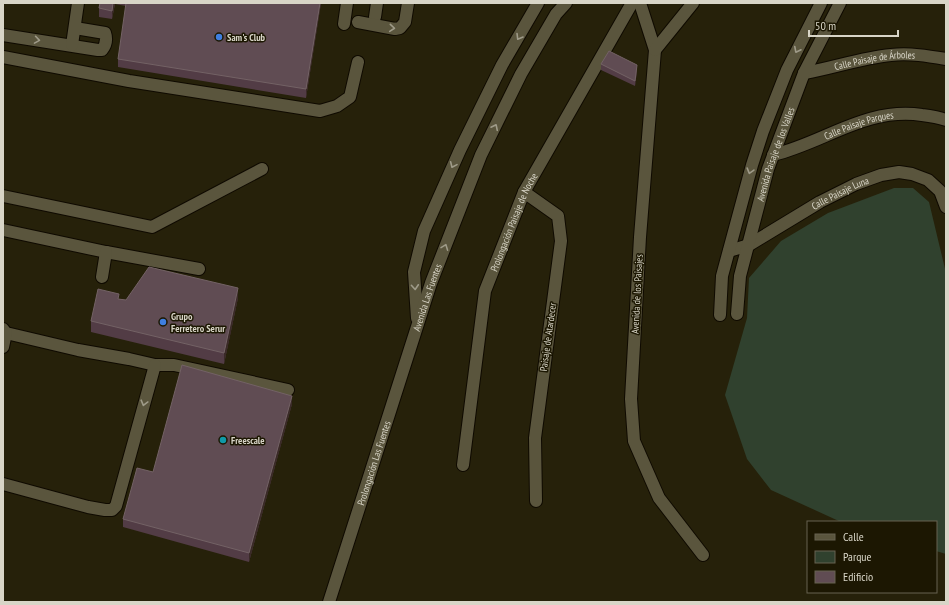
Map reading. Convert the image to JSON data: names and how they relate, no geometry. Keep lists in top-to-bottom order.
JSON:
{
  "streets": {
    "street": [
      "Calle Paisaje de Árboles",
      "Calle Paisaje Parques",
      "Avenida Paisaje de los Valles",
      "Calle Paisaje Luna",
      "Prolongación Paisaje de Noche",
      "Avenida Las Fuentes",
      "Avenida de los Paisajes",
      "Paisaje de Atardecer",
      "Prolongación Las Fuentes"
    ]
  },
  "crossings": [
    ["Calle Paisaje de Árboles", "Avenida Paisaje de los Valles"],
    ["Calle Paisaje Parques", "Avenida Paisaje de los Valles"],
    ["Avenida Paisaje de los Valles", "Calle Paisaje Luna"],
    ["Prolongación Paisaje de Noche", "Avenida de los Paisajes"],
    ["Prolongación Paisaje de Noche", "Paisaje de Atardecer"],
    ["Avenida Las Fuentes", "Prolongación Las Fuentes"]
  ],
  "places": ["Sam's Club", "Grupo Ferretero Serur", "Freescale"],
  "legend": ["Calle", "Parque", "Edificio"],
  "scale_bar": "50 m"
}
